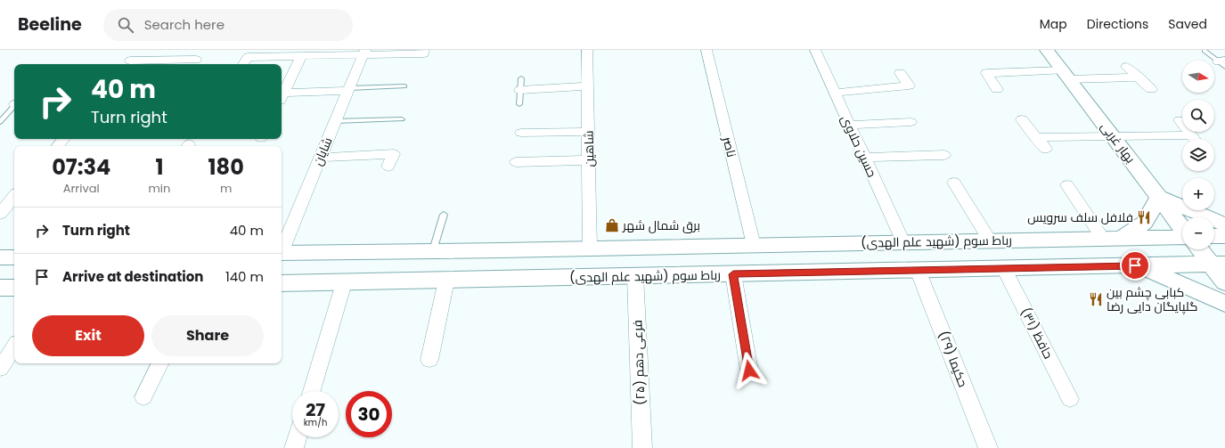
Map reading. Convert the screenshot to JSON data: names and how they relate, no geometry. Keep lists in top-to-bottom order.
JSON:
{
  "streets": {
    "main road": ["بهار غربی", "رباط سوم (شهید علم الهدی)"],
    "street": [
      "حسین حلاوی",
      "ناصر",
      "شاهین",
      "شایان",
      "حافظ (۳۱)",
      "حکیما (۲۹)",
      "فرعی دهم (۲۵)"
    ]
  },
  "crossings": [
    ["حسین حلاوی", "رباط سوم (شهید علم الهدی)"],
    ["ناصر", "رباط سوم (شهید علم الهدی)"],
    ["شاهین", "رباط سوم (شهید علم الهدی)"],
    ["رباط سوم (شهید علم الهدی)", "حافظ (۳۱)"],
    ["رباط سوم (شهید علم الهدی)", "حکیما (۲۹)"],
    ["رباط سوم (شهید علم الهدی)", "فرعی دهم (۲۵)"]
  ],
  "places": {
    "restaurant": ["فلافل سلف سرویس", "کبابی چشم بین گلپایگان دایی رضا"],
    "shop": ["برق شمال شهر"]
  },
  "north": "right",
  "page": {
    "header": "Beeline",
    "search": "Search here",
    "nav": ["Map", "Directions", "Saved"],
    "map_buttons": ["+", "−"],
    "turn": ["40 m", "Turn right"],
    "eta": [
      "07:34",
      "Arrival",
      "1",
      "min",
      "180",
      "m"
    ],
    "list": [
      {
        "name": "Turn right",
        "value": "40 m"
      },
      {
        "name": "Arrive at destination",
        "value": "140 m"
      }
    ],
    "buttons": ["Exit", "Share"],
    "speed": "27 km/h",
    "limit": "30"
  }
}
